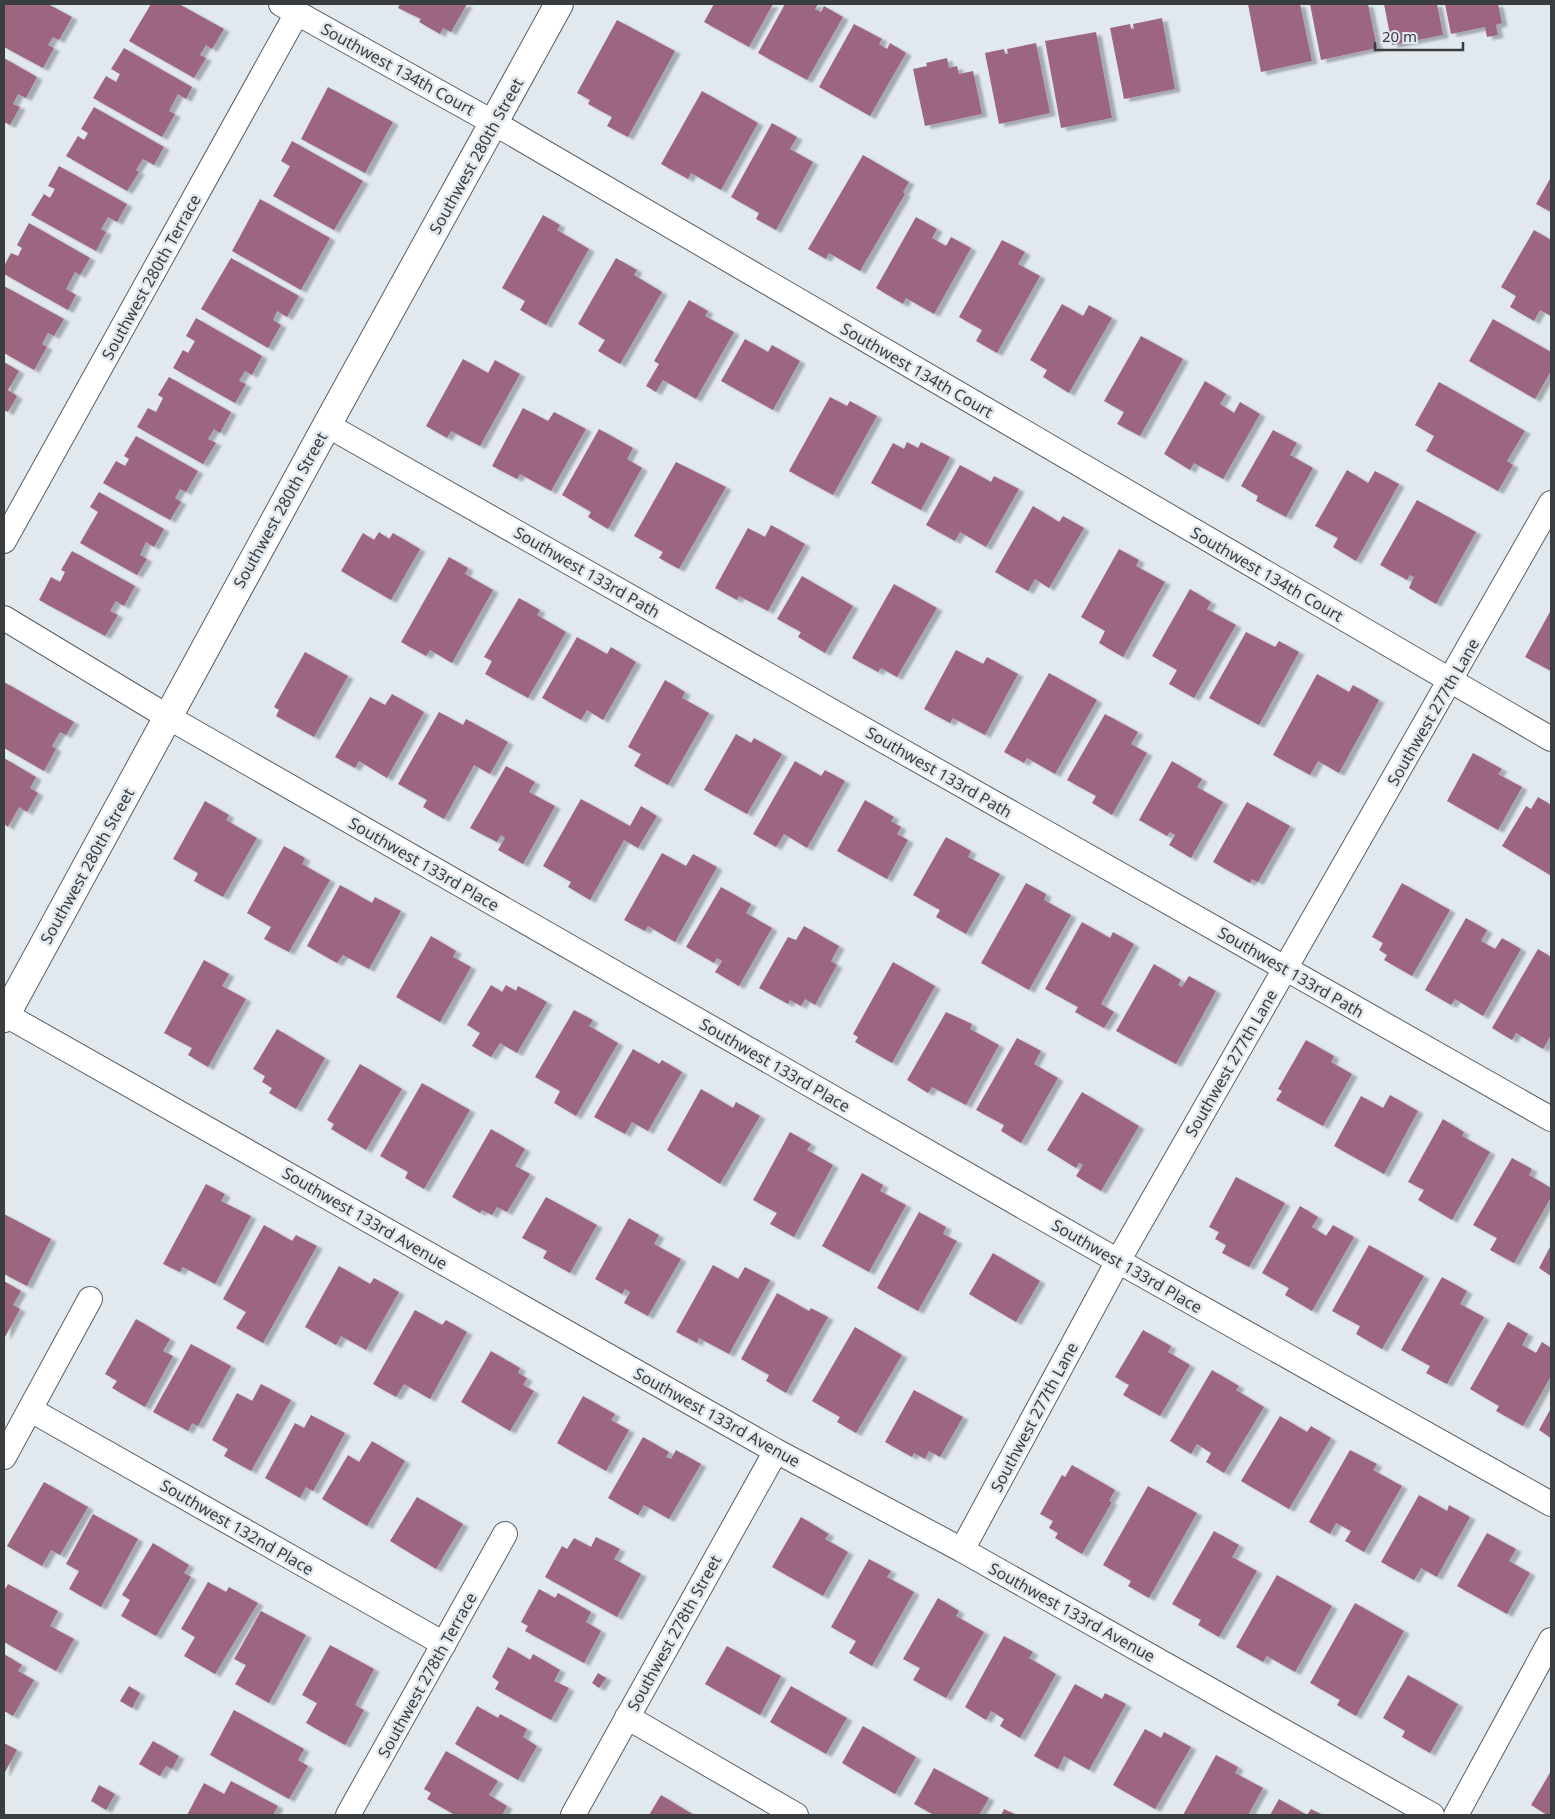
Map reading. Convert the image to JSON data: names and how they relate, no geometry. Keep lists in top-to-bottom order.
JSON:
{
  "streets": {
    "street": [
      "Southwest 134th Court",
      "Southwest 280th Street",
      "Southwest 280th Terrace",
      "Southwest 133rd Path",
      "Southwest 277th Lane",
      "Southwest 133rd Place",
      "Southwest 133rd Avenue",
      "Southwest 132nd Place",
      "Southwest 278th Street",
      "Southwest 278th Terrace"
    ]
  },
  "crossings": [
    ["Southwest 134th Court", "Southwest 280th Street"],
    ["Southwest 134th Court", "Southwest 280th Terrace"],
    ["Southwest 134th Court", "Southwest 277th Lane"],
    ["Southwest 280th Street", "Southwest 133rd Path"],
    ["Southwest 280th Street", "Southwest 133rd Place"],
    ["Southwest 280th Street", "Southwest 133rd Avenue"],
    ["Southwest 133rd Path", "Southwest 277th Lane"],
    ["Southwest 277th Lane", "Southwest 133rd Place"],
    ["Southwest 277th Lane", "Southwest 133rd Avenue"],
    ["Southwest 133rd Avenue", "Southwest 278th Street"],
    ["Southwest 132nd Place", "Southwest 278th Terrace"]
  ],
  "scale_bar": "20 m"
}
